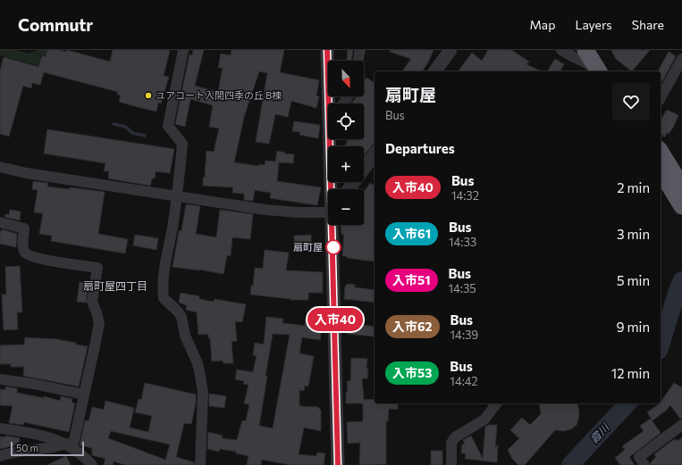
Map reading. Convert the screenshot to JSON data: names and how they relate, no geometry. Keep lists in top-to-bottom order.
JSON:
{
  "districts": ["扇町屋四丁目"],
  "water": ["霞川"],
  "places": ["ユアコート入間四季の丘 B棟", "扇町屋"],
  "lines": ["bus line 入市40"],
  "scale_bar": "50 m",
  "north": "bottom right",
  "page": {
    "header": "Commutr",
    "nav": ["Map", "Layers", "Share"],
    "on_map": "入市40",
    "map_buttons": ["+", "−"],
    "heading": [
      ["扇町屋", "Bus"],
      "Departures"
    ],
    "list": [
      {
        "mark": "入市40",
        "name": "Bus",
        "note": "14:32",
        "value": "2 min"
      },
      {
        "mark": "入市61",
        "name": "Bus",
        "note": "14:33",
        "value": "3 min"
      },
      {
        "mark": "入市51",
        "name": "Bus",
        "note": "14:35",
        "value": "5 min"
      },
      {
        "mark": "入市62",
        "name": "Bus",
        "note": "14:39",
        "value": "9 min"
      },
      {
        "mark": "入市53",
        "name": "Bus",
        "note": "14:42",
        "value": "12 min"
      }
    ],
    "scale": "50 m"
  }
}
